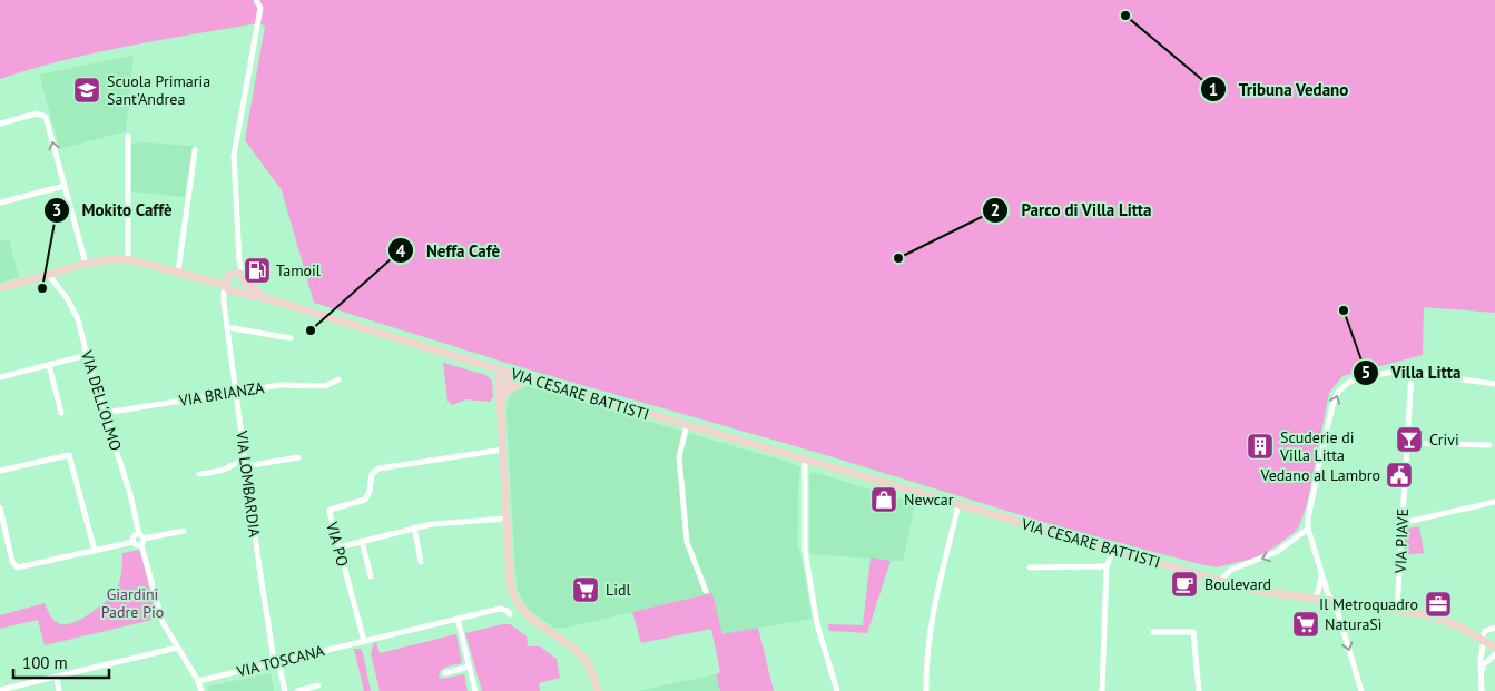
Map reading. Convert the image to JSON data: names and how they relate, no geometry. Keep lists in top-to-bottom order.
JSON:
{
  "streets": {
    "main road": ["VIA CESARE BATTISTI"],
    "street": [
      "VIA BRIANZA",
      "VIA DELL'OLMO",
      "VIA LOMBARDIA",
      "VIA PIAVE",
      "VIA PO",
      "VIA TOSCANA"
    ]
  },
  "crossings": [
    ["VIA BRIANZA", "VIA DELL'OLMO"],
    ["VIA BRIANZA", "VIA LOMBARDIA"],
    ["VIA CESARE BATTISTI", "VIA PIAVE"],
    ["VIA DELL'OLMO", "VIA TOSCANA"],
    ["VIA LOMBARDIA", "VIA TOSCANA"],
    ["VIA PO", "VIA TOSCANA"]
  ],
  "parks": ["Giardini Padre Pio"],
  "places": {
    "other": [
      "Tribuna Vedano",
      "Parco di Villa Litta",
      "Mokito Caffè",
      "Villa Litta",
      "Neffa Cafè"
    ],
    "school or university": ["Scuola Primaria Sant'Andrea"],
    "fuel station": ["Tamoil"],
    "bar": ["Crivi"],
    "building": ["Scuderie di Villa Litta"],
    "public building": ["Vedano al Lambro"],
    "shop": ["Newcar"],
    "cafe": ["Boulevard"],
    "supermarket": ["Lidl", "NaturaSì"],
    "office": ["Il Metroquadro"]
  },
  "scale_bar": "100 m"
}
